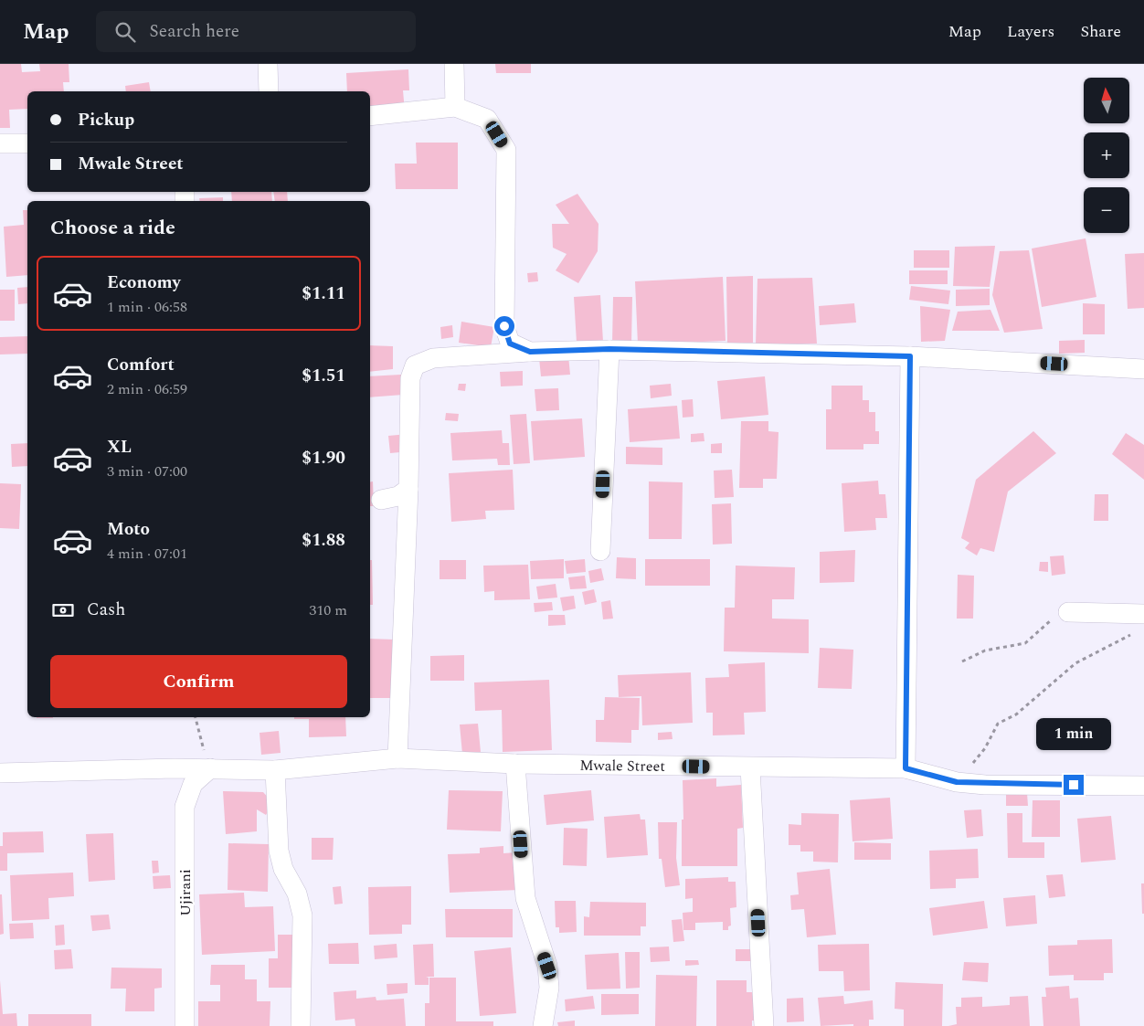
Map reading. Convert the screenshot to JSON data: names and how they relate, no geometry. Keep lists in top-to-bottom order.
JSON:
{
  "streets": {
    "street": ["Mwale Street", "Ujirani"]
  },
  "crossings": [
    ["Mwale Street", "Ujirani"]
  ],
  "north": "top",
  "page": {
    "header": "Map",
    "search": "Search here",
    "nav": ["Map", "Layers", "Share"],
    "map_buttons": ["+", "−"],
    "banner": ["Pickup", "Mwale Street"],
    "heading": "Choose a ride",
    "list": [
      {
        "name": "Economy",
        "note": "1 min · 06:58",
        "value": "$1.11"
      },
      {
        "name": "Comfort",
        "note": "2 min · 06:59",
        "value": "$1.51"
      },
      {
        "name": "XL",
        "note": "3 min · 07:00",
        "value": "$1.90"
      },
      {
        "name": "Moto",
        "note": "4 min · 07:01",
        "value": "$1.88"
      }
    ],
    "pay": ["Cash", "310 m"],
    "buttons": "Confirm",
    "bubble": "1 min"
  }
}
